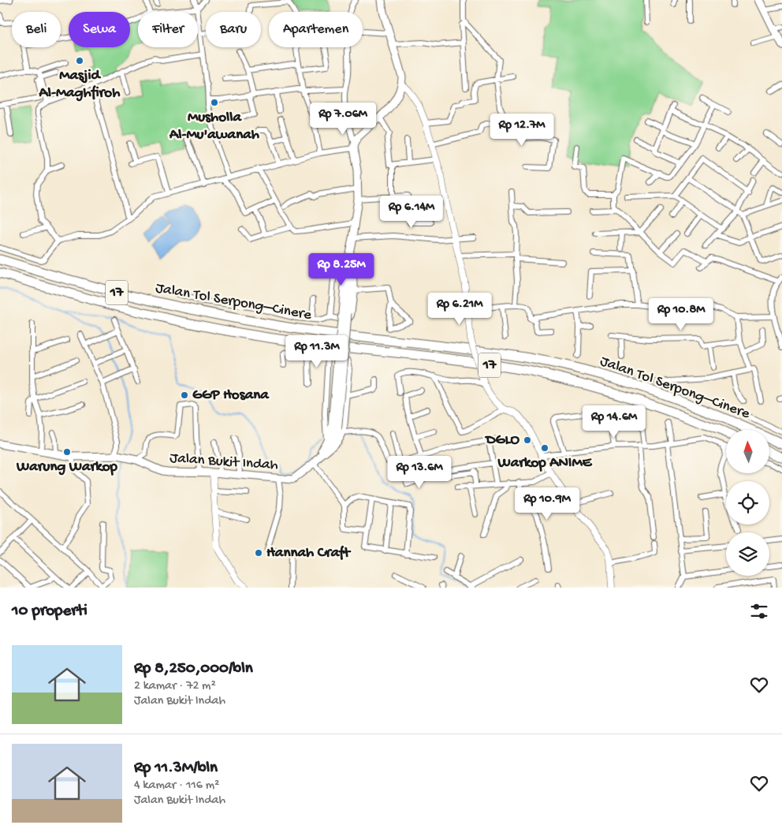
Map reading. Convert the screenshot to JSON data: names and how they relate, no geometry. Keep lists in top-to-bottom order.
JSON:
{
  "streets": {
    "highway": ["17", "Jalan Tol Serpong–Cinere"],
    "main road": ["Jalan Bukit Indah"]
  },
  "places": [
    "Masjid Al-Maghfiroh",
    "Musholla Al-Mu'awanah",
    "GGP Hosana",
    "DGLO",
    "Warkop ANIME",
    "Warung Warkop",
    "Hannah Craft"
  ],
  "north": "top",
  "page": {
    "chip": [
      "Beli",
      "Sewa",
      "Filter",
      "Baru",
      "Apartemen"
    ],
    "price": [
      "Rp 7.06M",
      "Rp 12.7M",
      "Rp 6.14M",
      "Rp 8.25M",
      "Rp 6.21M",
      "Rp 10.8M",
      "Rp 11.3M",
      "Rp 14.6M",
      "Rp 13.6M",
      "Rp 10.9M"
    ],
    "heading": "10 properti",
    "list": [
      {
        "name": "Rp 8,250,000/bln",
        "note": "2 kamar · 72 m² · Jalan Bukit Indah"
      },
      {
        "name": "Rp 11.3M/bln",
        "note": "4 kamar · 116 m² · Jalan Bukit Indah"
      }
    ]
  }
}
